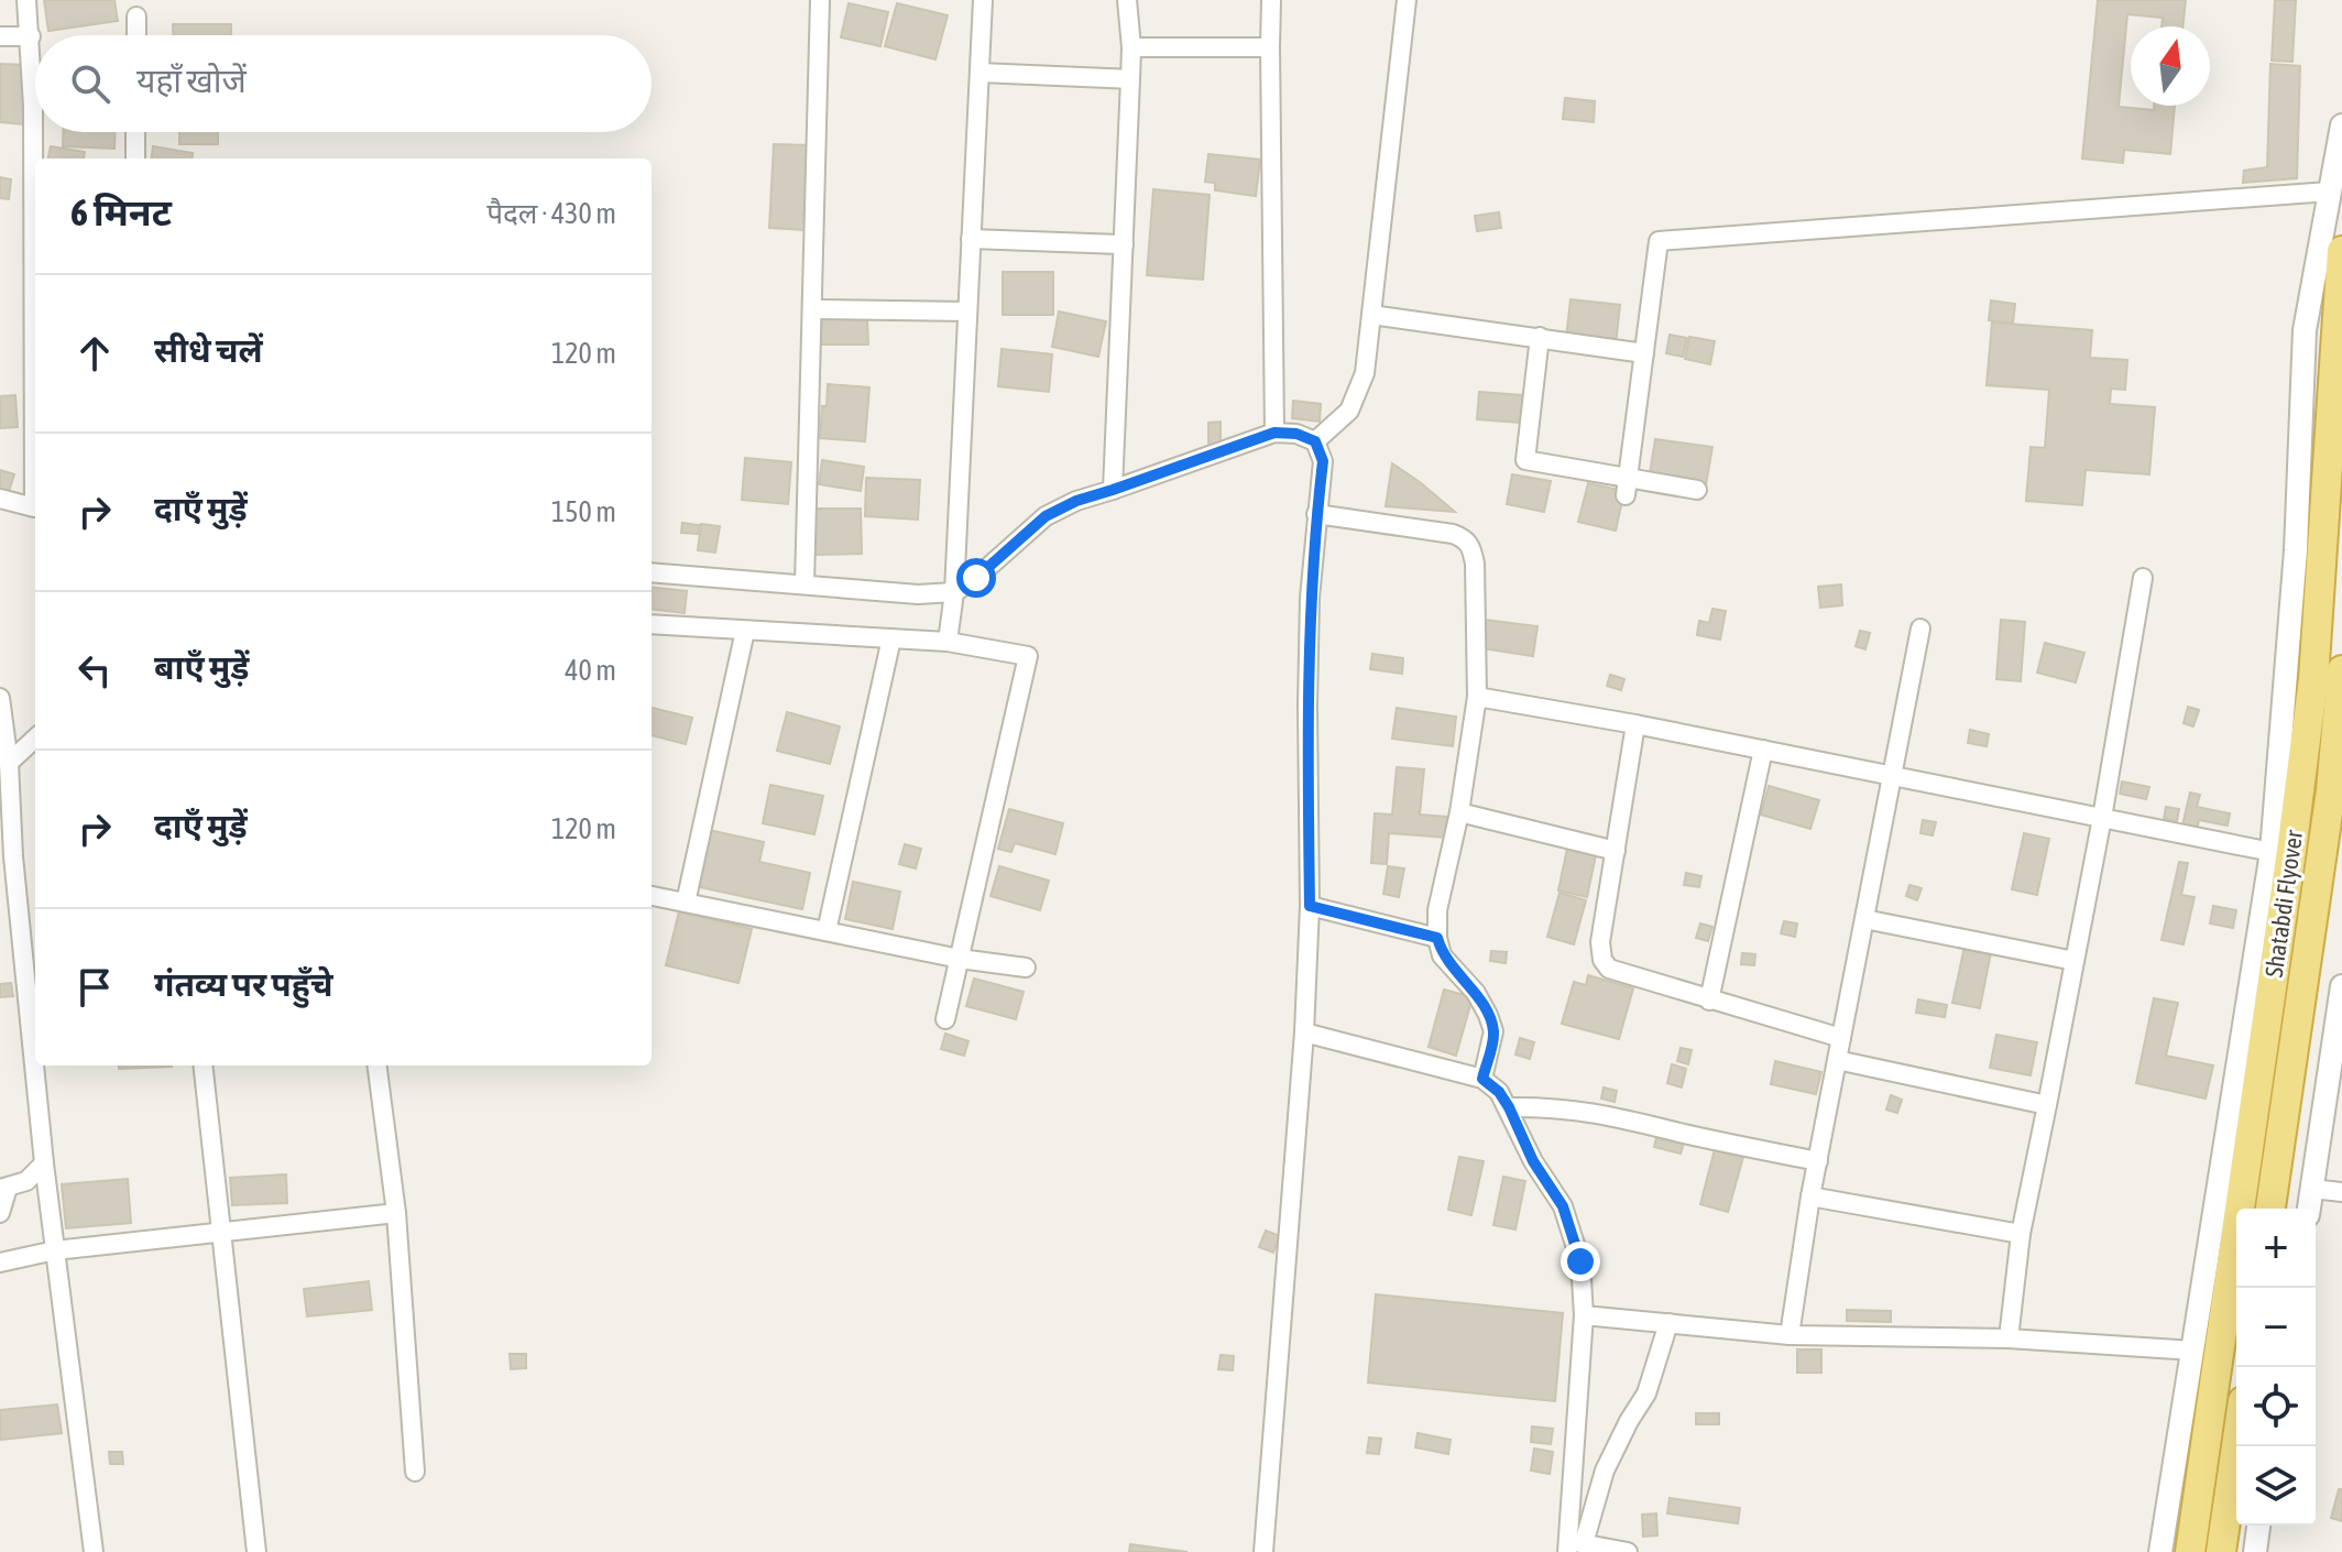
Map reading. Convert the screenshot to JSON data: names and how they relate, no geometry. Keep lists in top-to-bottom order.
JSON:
{
  "streets": {
    "highway": ["Shatabdi Flyover"]
  },
  "north": "top",
  "page": {
    "search": "यहाँ खोजें",
    "heading": ["6 मिनट", "पैदल · 430 m"],
    "list": [
      ["सीधे चलें", "120 m"],
      ["दाएँ मुड़ें", "150 m"],
      ["बाएँ मुड़ें", "40 m"],
      ["दाएँ मुड़ें", "120 m"],
      "गंतव्य पर पहुँचे"
    ],
    "map_buttons": ["+", "−"]
  }
}
